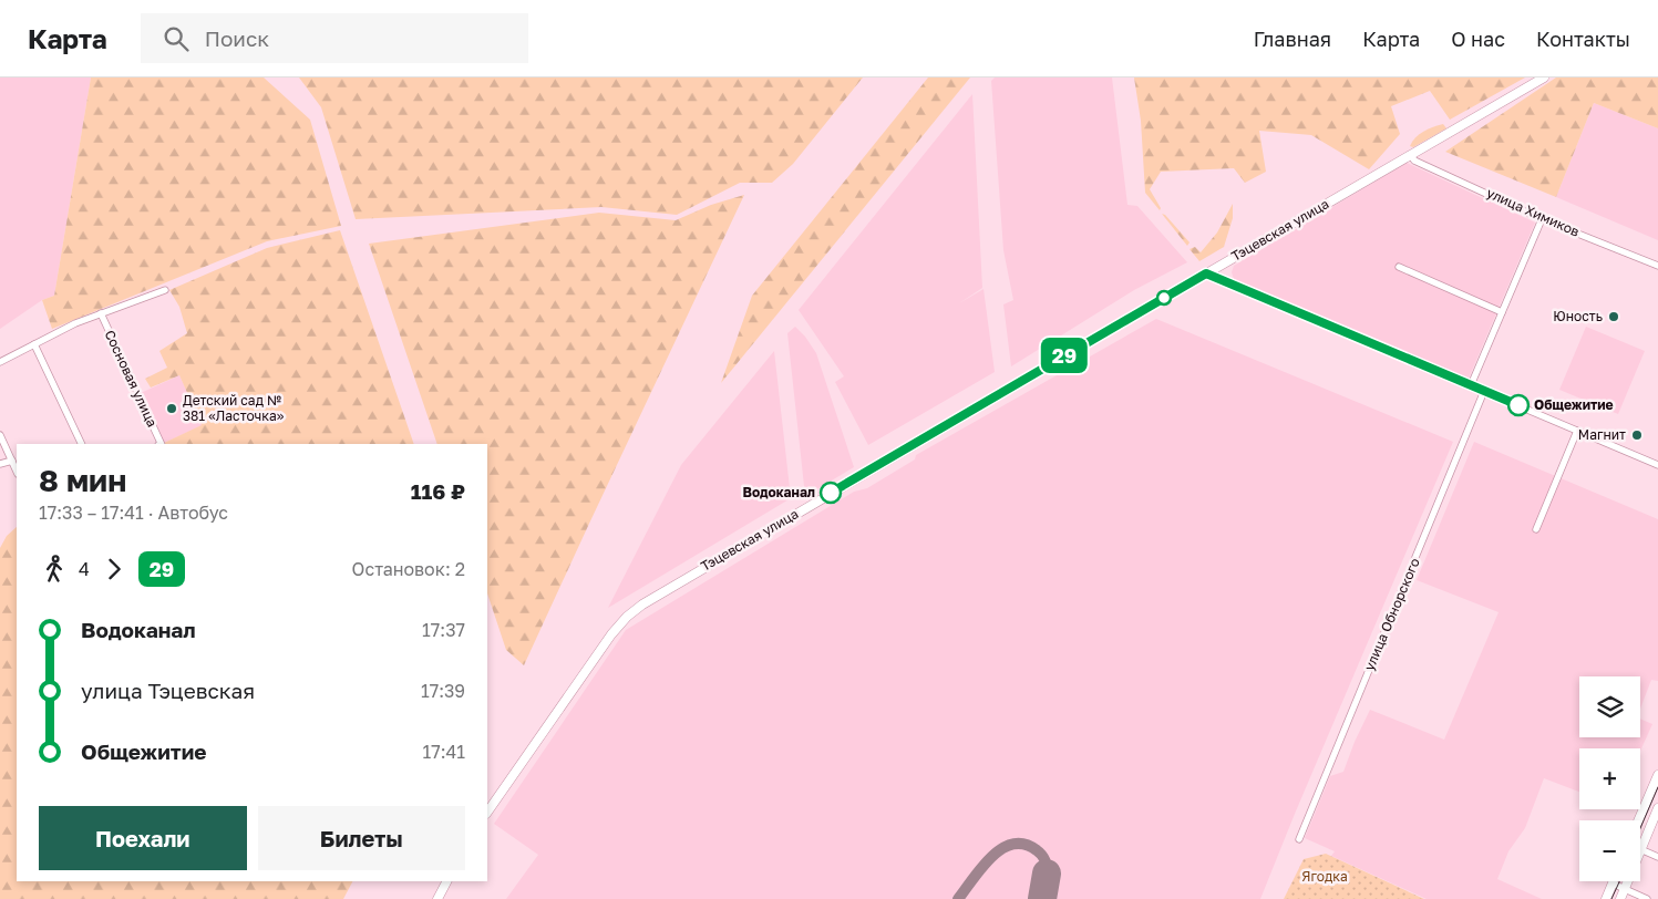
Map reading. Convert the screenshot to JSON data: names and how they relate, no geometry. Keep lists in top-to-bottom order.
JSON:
{
  "streets": {
    "main road": ["Тэцевская улица"],
    "street": ["улица Химиков", "Сосновая улица", "улица Обнорского"]
  },
  "crossings": [
    ["улица Химиков", "Тэцевская улица"]
  ],
  "parks": ["Ягодка"],
  "places": [
    "Юность",
    "Общежитие",
    "Детский сад № 381 «Ласточка»",
    "Магнит",
    "Водоканал"
  ],
  "lines": ["bus line 29"],
  "page": {
    "header": "Карта",
    "search": "Поиск",
    "nav": [
      "Главная",
      "Карта",
      "О нас",
      "Контакты"
    ],
    "on_map": "29",
    "heading": ["8 мин", "17:33 – 17:41 · Автобус", "116 ₽"],
    "legs": ["4", "29", "Остановок: 2"],
    "list": [
      {
        "name": "Водоканал",
        "value": "17:37"
      },
      {
        "name": "улица Тэцевская",
        "value": "17:39"
      },
      {
        "name": "Общежитие",
        "value": "17:41"
      }
    ],
    "map_buttons": ["+", "−"],
    "buttons": ["Поехали", "Билеты"]
  }
}
